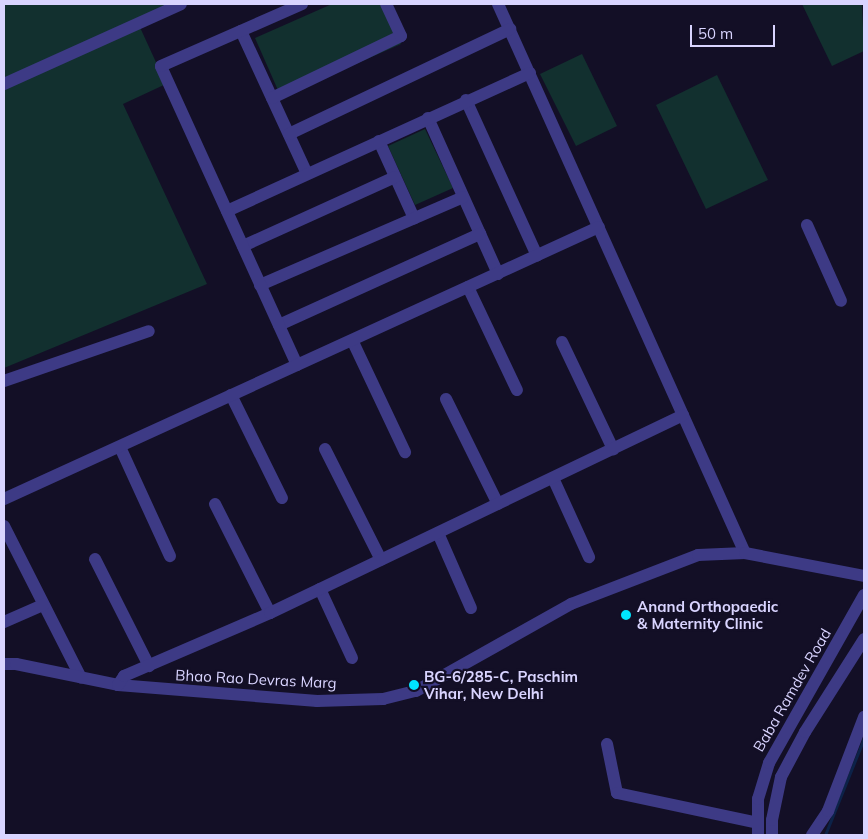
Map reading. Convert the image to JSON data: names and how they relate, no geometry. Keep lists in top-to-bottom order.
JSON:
{
  "streets": {
    "street": ["Bhao Rao Devras Marg", "Baba Ramdev Road"]
  },
  "places": ["Anand Orthopaedic & Maternity Clinic", "BG-6/285-C, Paschim Vihar, New Delhi"],
  "scale_bar": "50 m"
}
